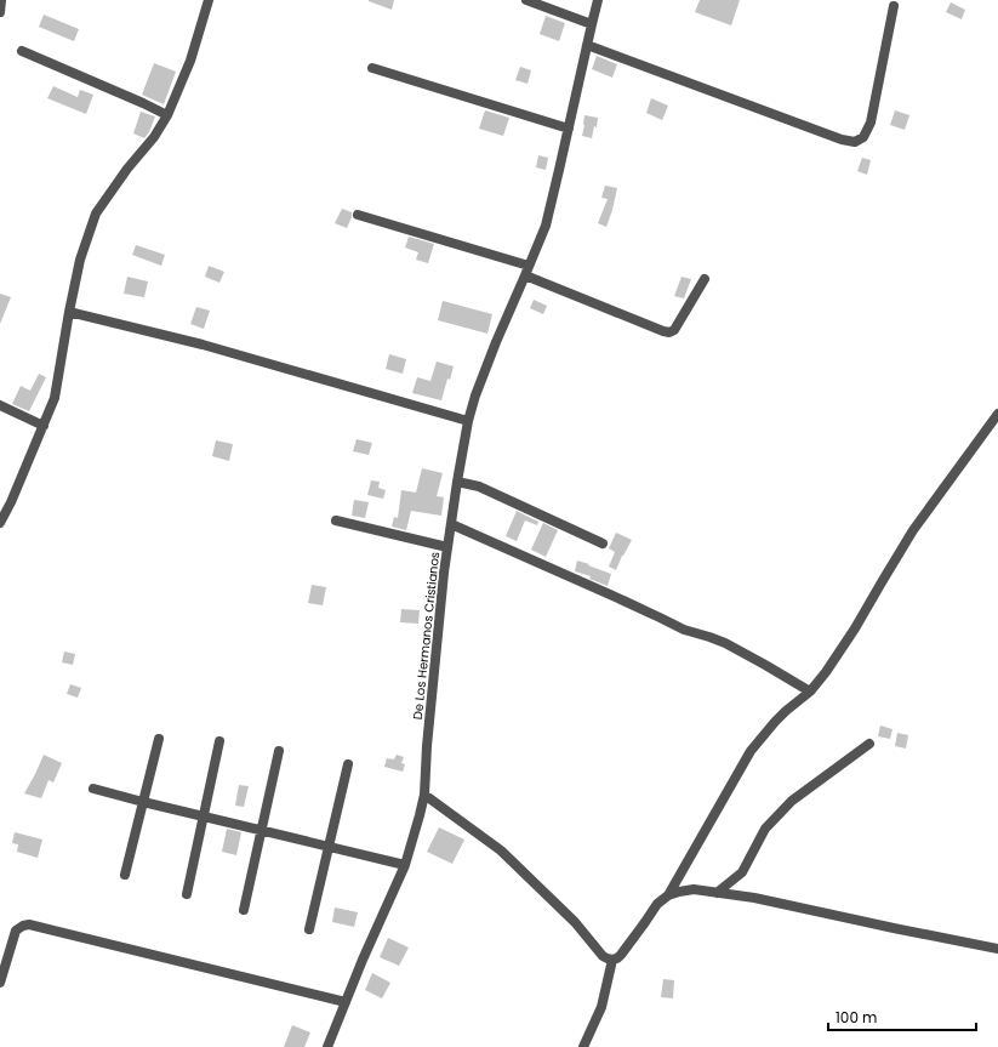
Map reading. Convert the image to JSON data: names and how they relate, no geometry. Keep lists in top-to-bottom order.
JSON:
{
  "streets": {
    "street": ["De Los Hermanos Cristianos"]
  },
  "scale_bar": "100 m"
}
